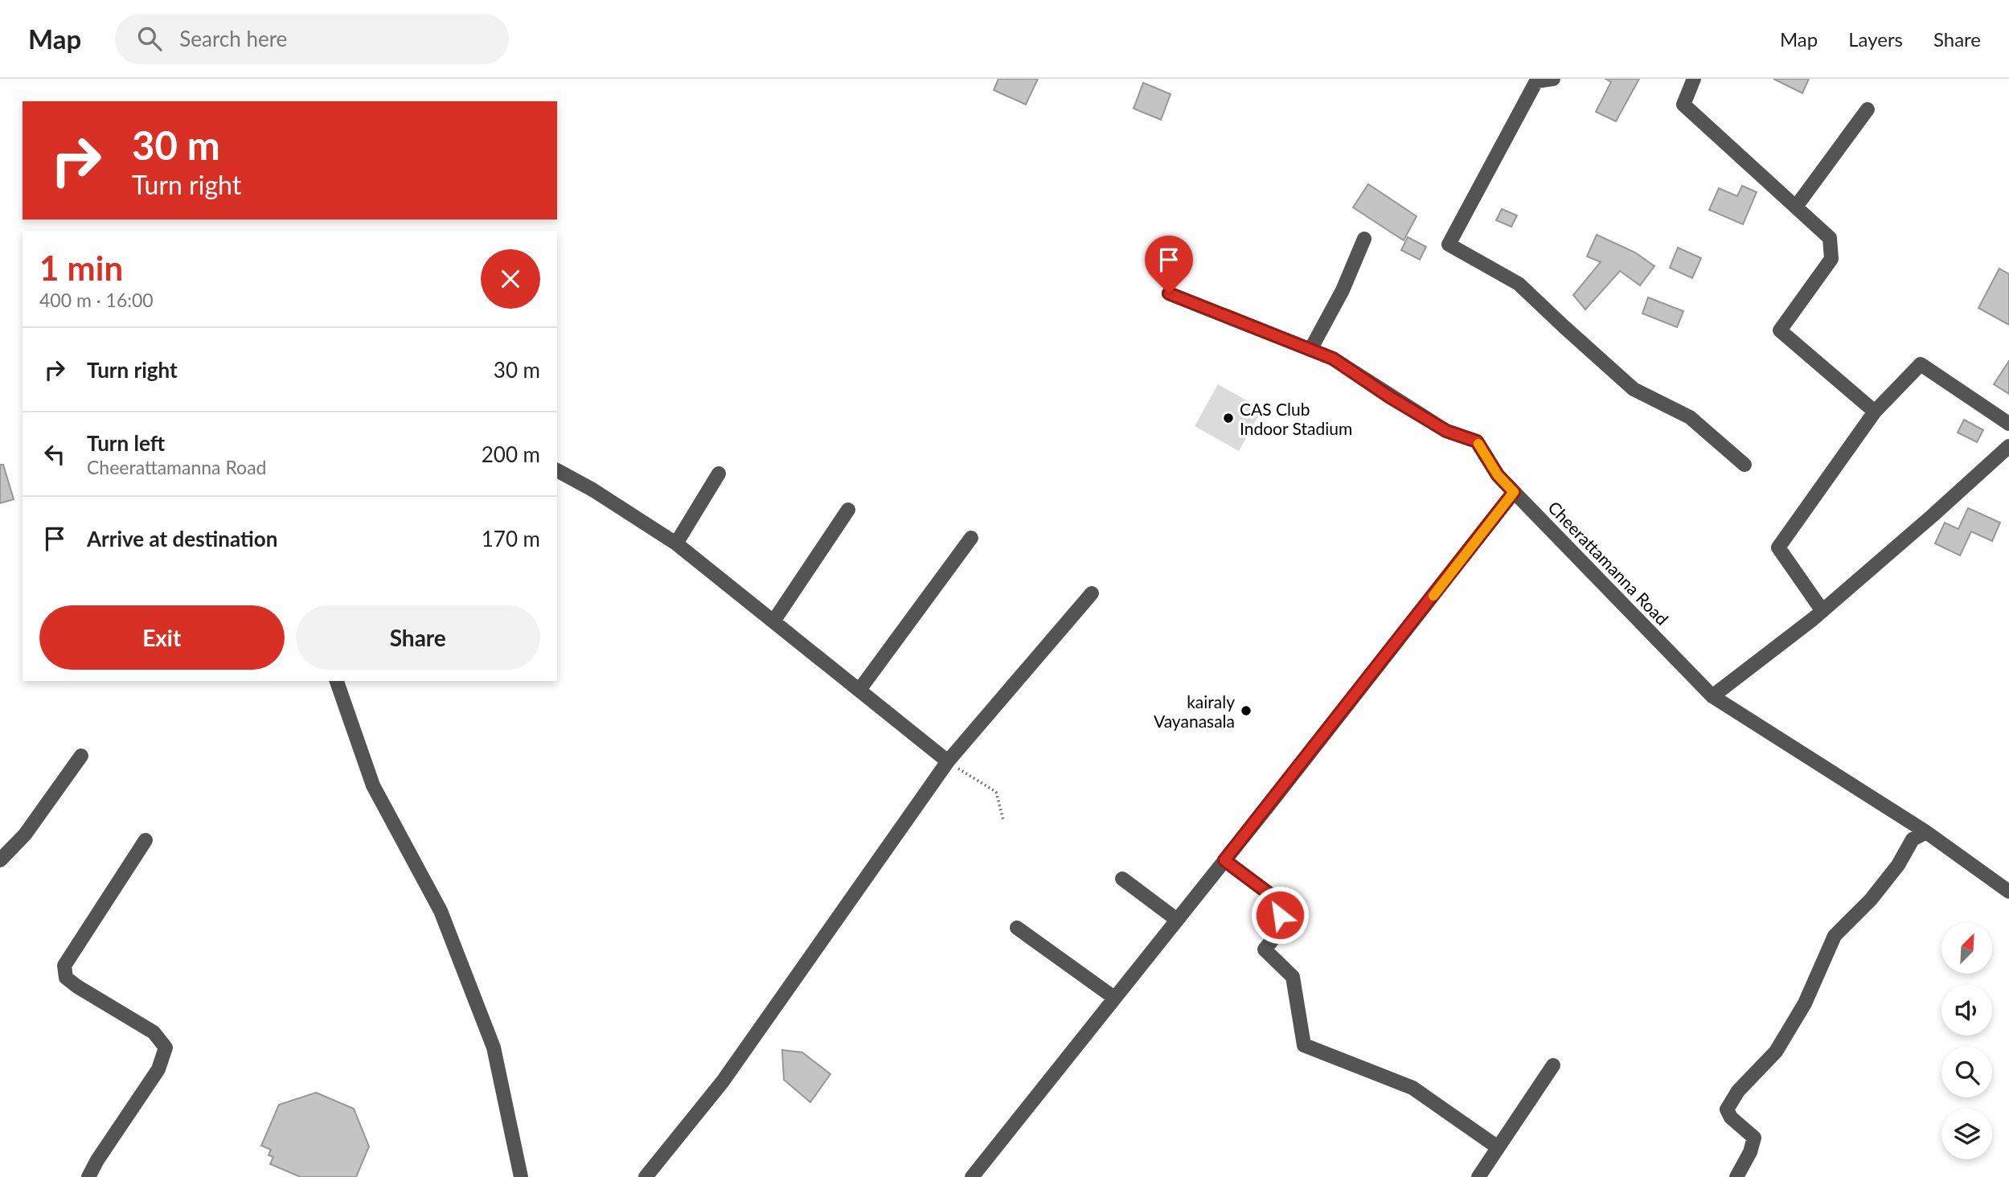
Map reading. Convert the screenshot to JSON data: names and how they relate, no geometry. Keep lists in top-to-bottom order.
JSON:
{
  "streets": {
    "street": ["Cheerattamanna Road"]
  },
  "places": ["CAS Club Indoor Stadium", "kairaly Vayanasala"],
  "north": "top right",
  "page": {
    "header": "Map",
    "search": "Search here",
    "nav": ["Map", "Layers", "Share"],
    "turn": ["30 m", "Turn right"],
    "heading": ["1 min", "400 m · 16:00"],
    "list": [
      {
        "name": "Turn right",
        "value": "30 m"
      },
      {
        "name": "Turn left",
        "note": "Cheerattamanna Road",
        "value": "200 m"
      },
      {
        "name": "Arrive at destination",
        "value": "170 m"
      }
    ],
    "buttons": ["Exit", "Share"]
  }
}
